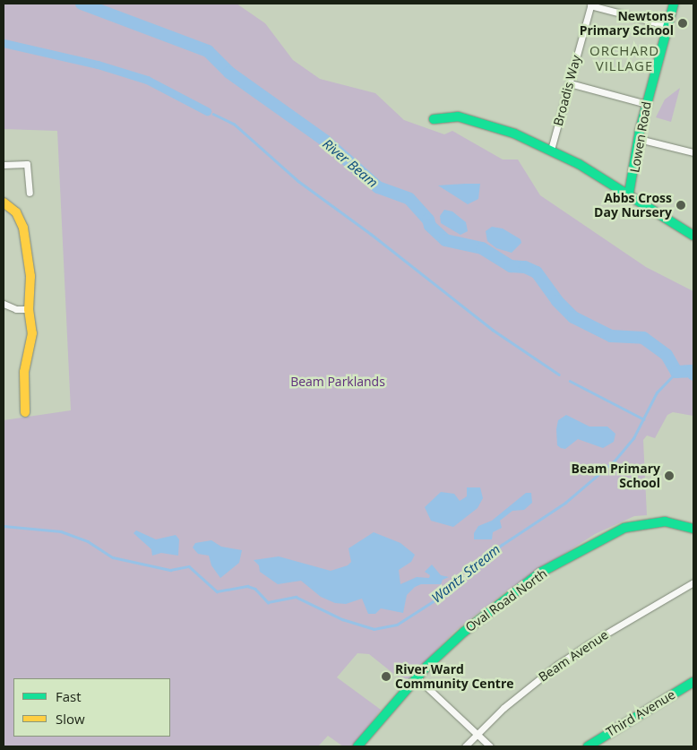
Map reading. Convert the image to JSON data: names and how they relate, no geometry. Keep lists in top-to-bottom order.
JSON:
{
  "streets": {
    "street": [
      "Broadis Way",
      "Lowen Road",
      "Oval Road North",
      "Beam Avenue",
      "Third Avenue"
    ]
  },
  "districts": ["ORCHARD VILLAGE"],
  "water": ["River Beam", "Wantz Stream"],
  "parks": ["Beam Parklands"],
  "places": [
    "Newtons Primary School",
    "Abbs Cross Day Nursery",
    "Beam Primary School",
    "River Ward Community Centre"
  ],
  "legend": ["Fast", "Slow"]
}
